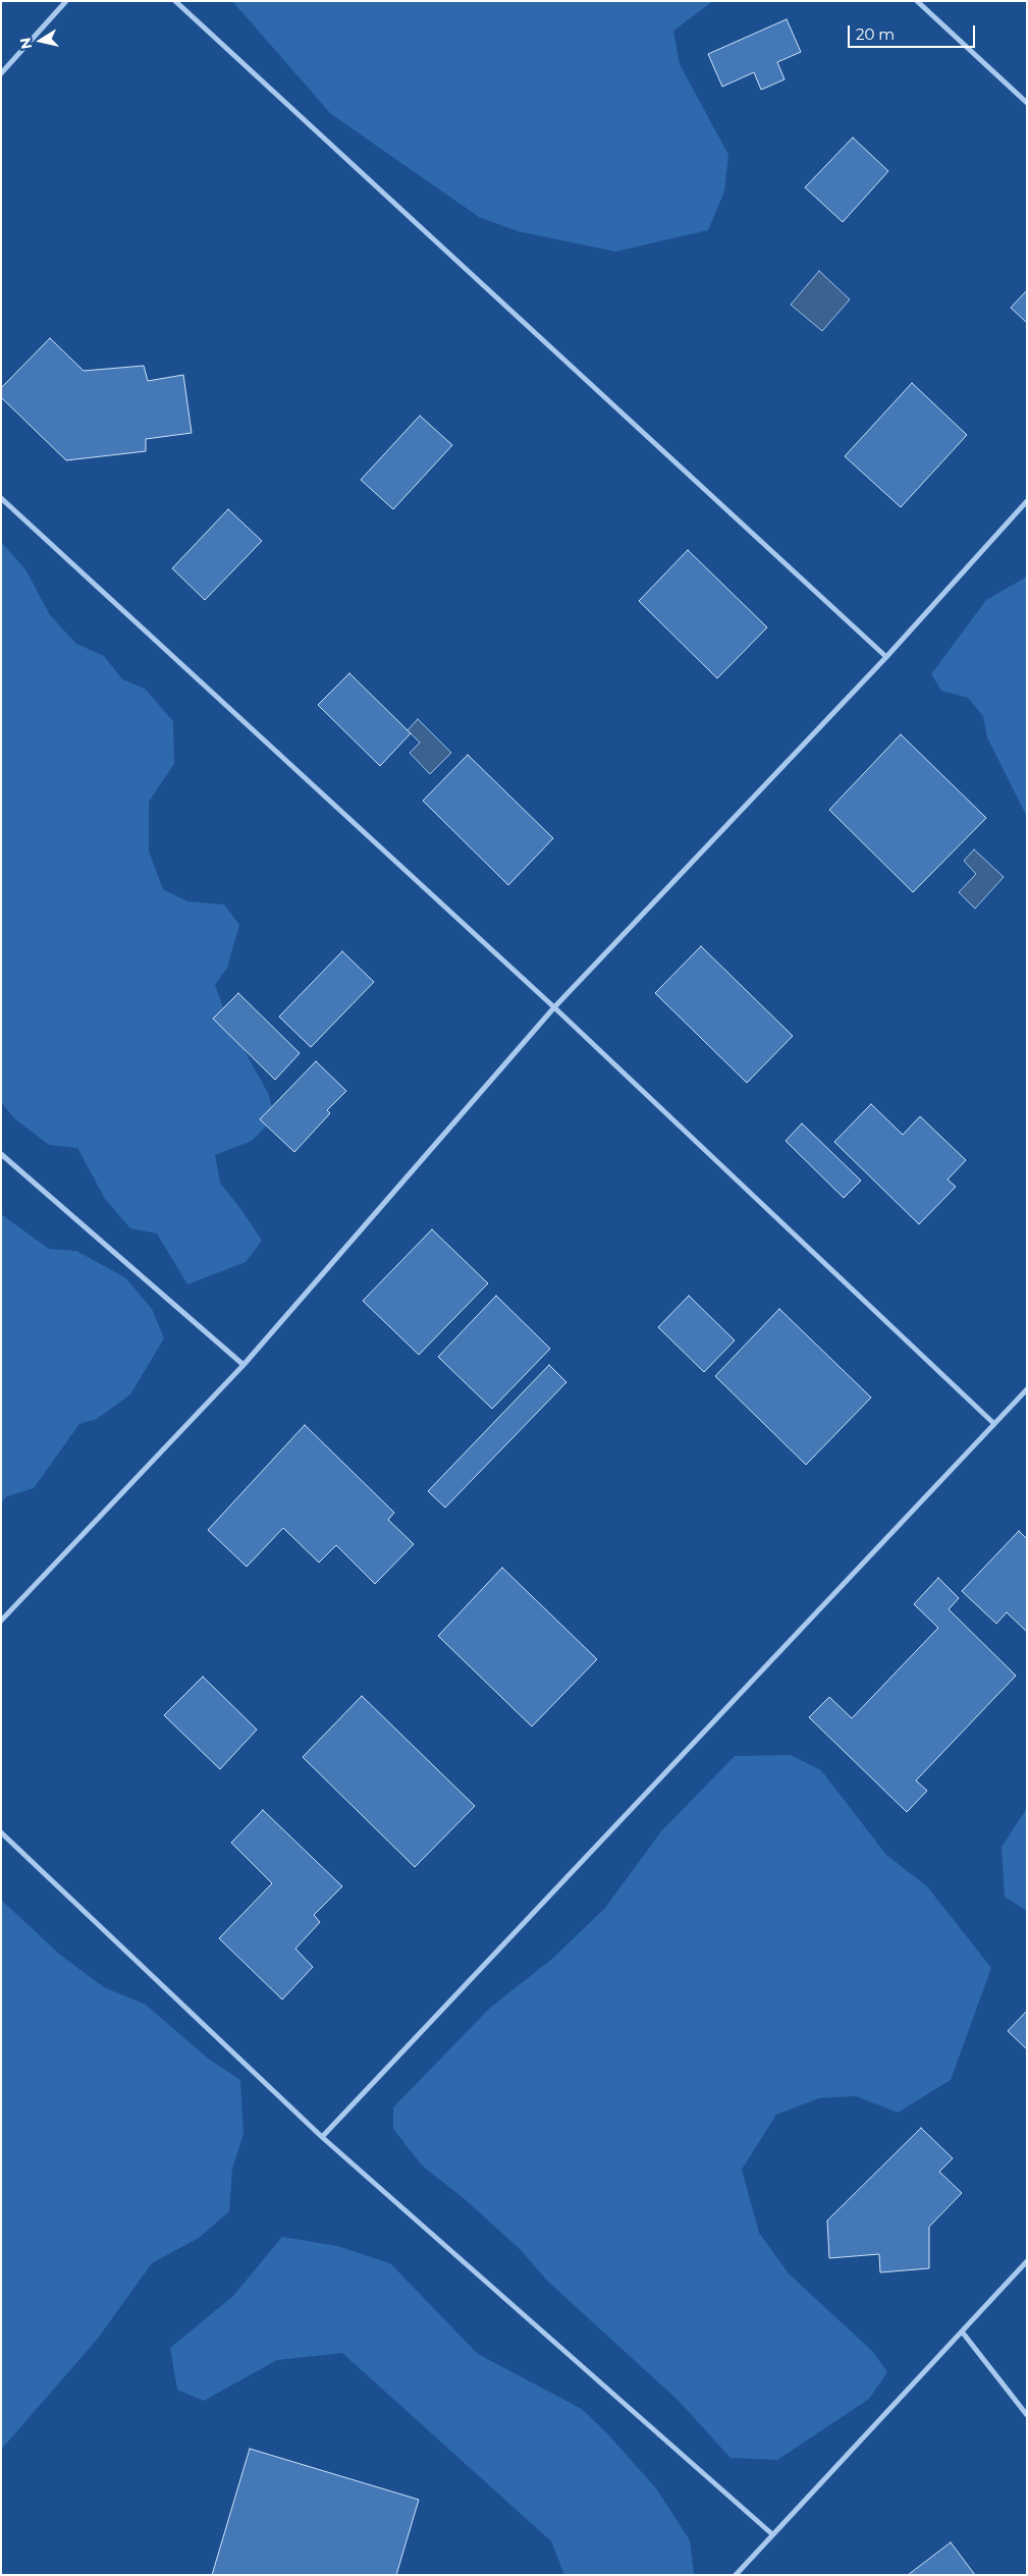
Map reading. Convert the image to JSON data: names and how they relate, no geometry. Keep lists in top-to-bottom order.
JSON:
{
  "scale_bar": "20 m",
  "north": "left"
}
